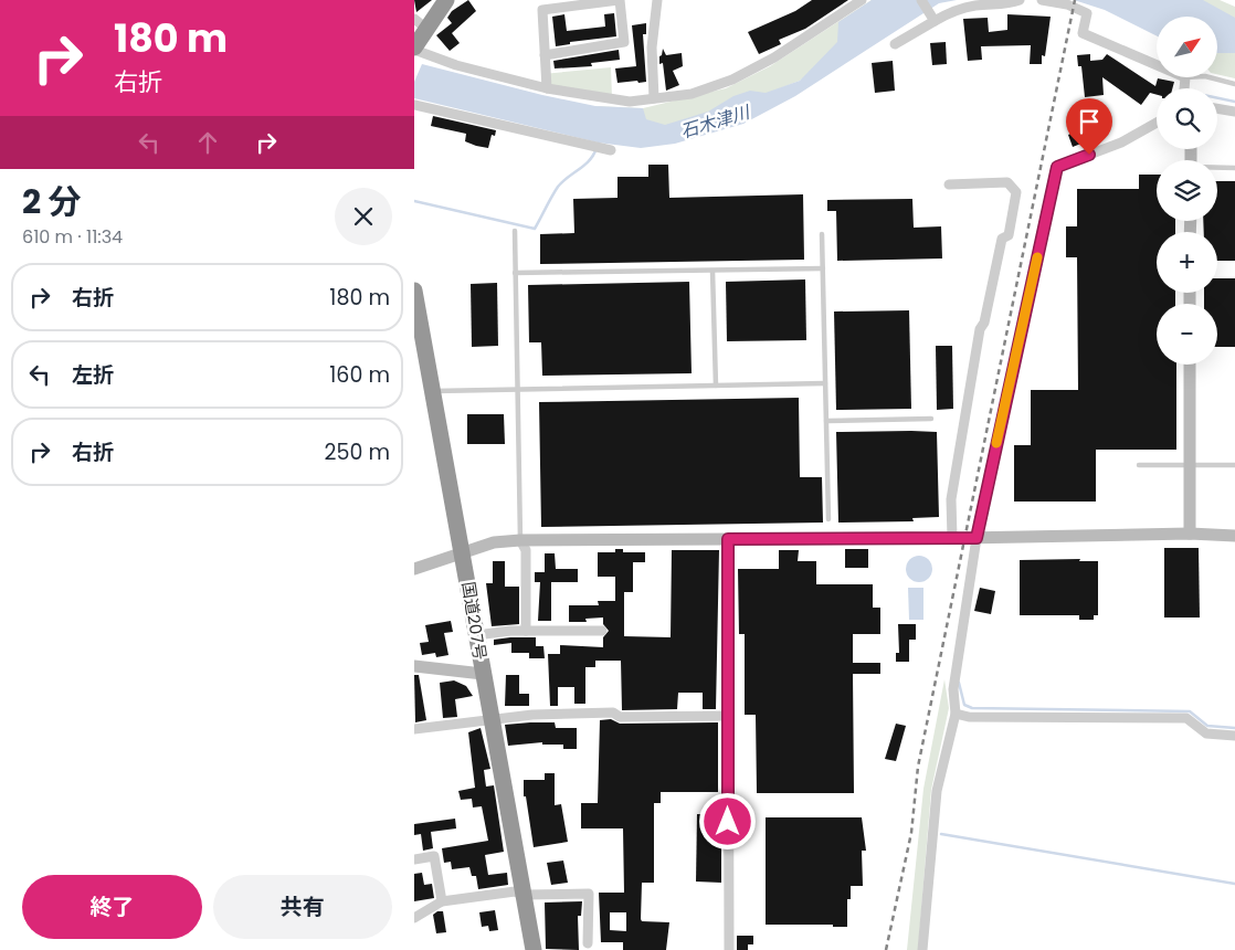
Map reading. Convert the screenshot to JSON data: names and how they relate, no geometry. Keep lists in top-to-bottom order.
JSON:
{
  "streets": {
    "highway": ["国道207号"]
  },
  "water": ["石木津川"],
  "north": "top right",
  "page": {
    "turn": ["180 m", "右折"],
    "map_buttons": ["+", "−"],
    "heading": ["2 分", "610 m · 11:34"],
    "list": [
      {
        "name": "右折",
        "value": "180 m"
      },
      {
        "name": "左折",
        "value": "160 m"
      },
      {
        "name": "右折",
        "value": "250 m"
      }
    ],
    "buttons": ["終了", "共有"]
  }
}
